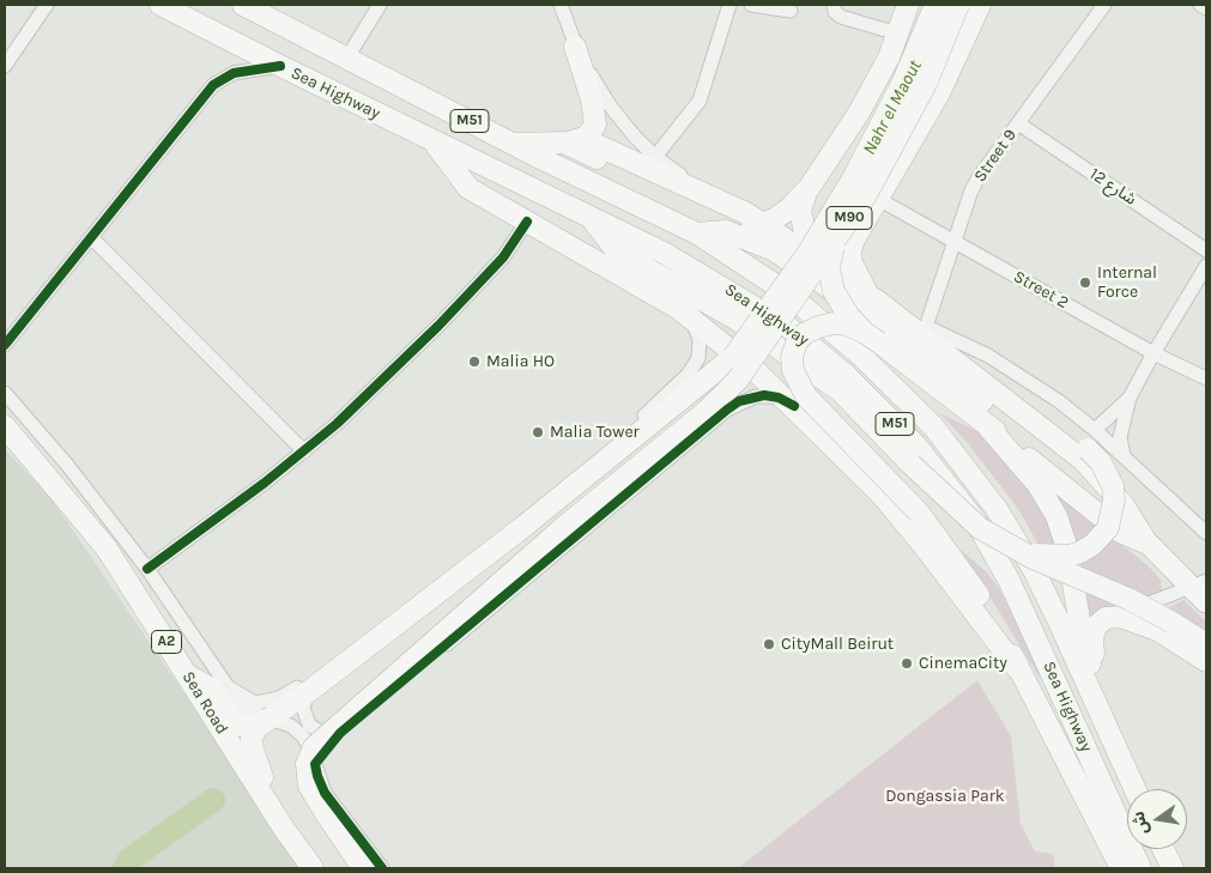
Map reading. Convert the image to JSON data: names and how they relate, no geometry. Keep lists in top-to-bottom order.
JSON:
{
  "streets": {
    "highway": [
      "Sea Highway",
      "M51",
      "M90",
      "A2",
      "Sea Road"
    ],
    "street": ["Street 9", "شارع 12", "Street 2"]
  },
  "crossings": [
    ["Street 9", "شارع 12"],
    ["Street 9", "Street 2"]
  ],
  "water": ["Nahr el Maout"],
  "parks": ["Dongassia Park"],
  "places": [
    "Internal Force",
    "Malia HO",
    "Malia Tower",
    "CityMall Beirut",
    "CinemaCity"
  ],
  "north": "left"
}
